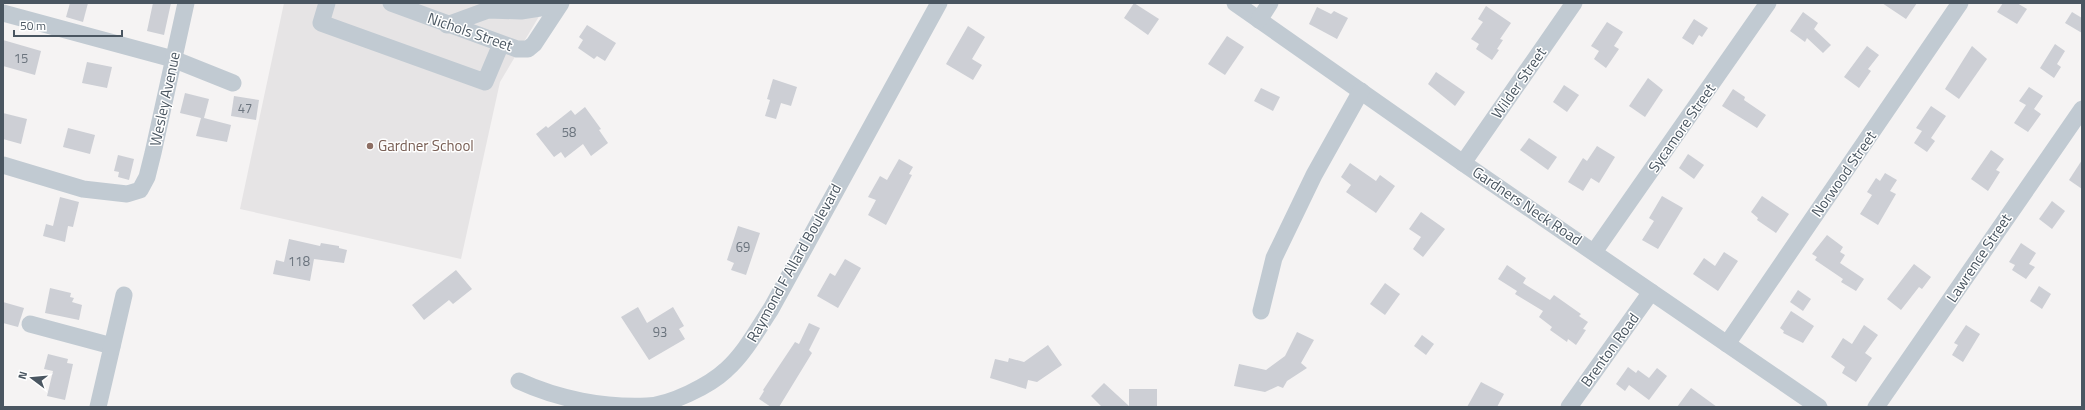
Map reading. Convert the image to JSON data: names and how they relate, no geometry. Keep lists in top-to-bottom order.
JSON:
{
  "streets": {
    "street": [
      "Nichols Street",
      "Wilder Street",
      "Wesley Avenue",
      "Sycamore Street",
      "Norwood Street",
      "Gardners Neck Road",
      "Lawrence Street",
      "Raymond F Allard Boulevard",
      "Brenton Road"
    ]
  },
  "crossings": [
    ["Wilder Street", "Gardners Neck Road"],
    ["Sycamore Street", "Gardners Neck Road"],
    ["Norwood Street", "Gardners Neck Road"],
    ["Gardners Neck Road", "Brenton Road"]
  ],
  "places": ["Gardner School"],
  "house_numbers": [
    "15",
    "47",
    "58",
    "69",
    "118",
    "93"
  ],
  "scale_bar": "50 m",
  "north": "left"
}
